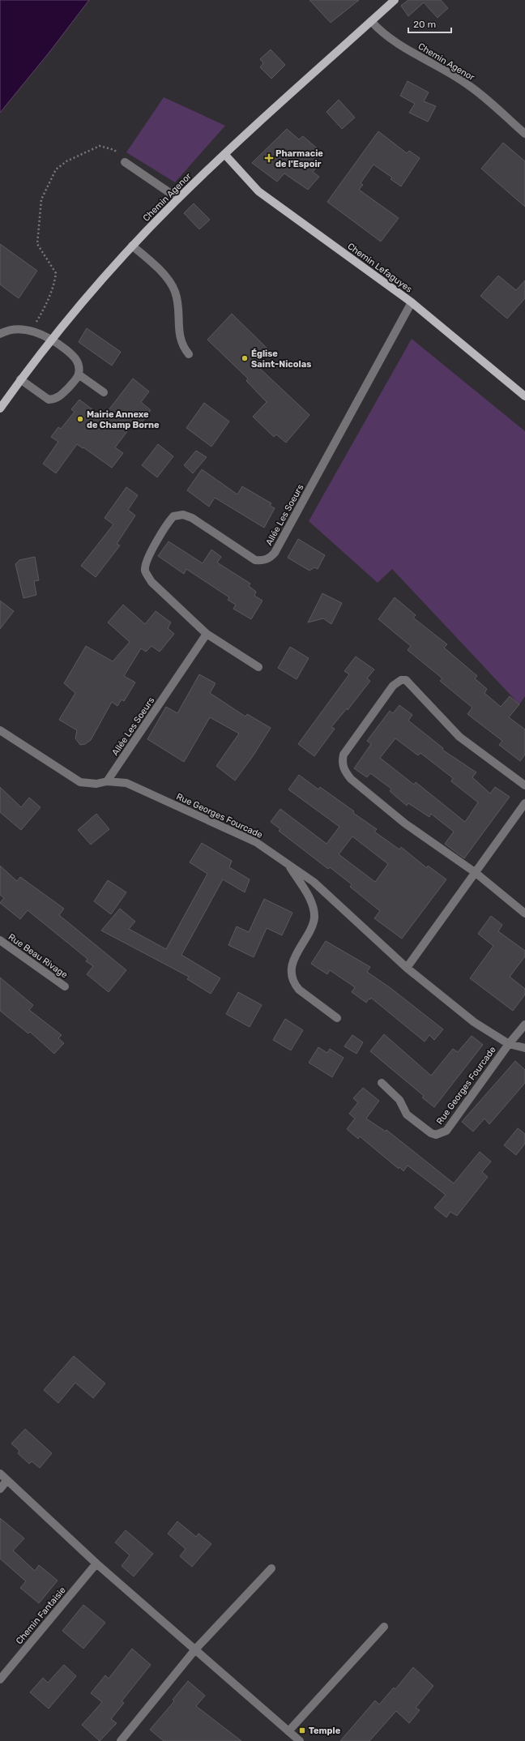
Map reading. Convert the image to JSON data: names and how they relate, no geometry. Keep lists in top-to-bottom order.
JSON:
{
  "streets": {
    "main road": ["Chemin Agenor", "Chemin Lefaguyes"],
    "street": [
      "Allée Les Soeurs",
      "Rue Georges Fourcade",
      "Rue Beau Rivage",
      "Chemin Fantaisie"
    ]
  },
  "crossings": [
    ["Chemin Agenor", "Chemin Lefaguyes"],
    ["Chemin Lefaguyes", "Allée Les Soeurs"],
    ["Allée Les Soeurs", "Rue Georges Fourcade"]
  ],
  "places": {
    "health": ["Pharmacie de l'Espoir"],
    "other": ["Église Saint-Nicolas", "Mairie Annexe de Champ Borne"],
    "transit": ["Temple"]
  },
  "scale_bar": "20 m"
}
